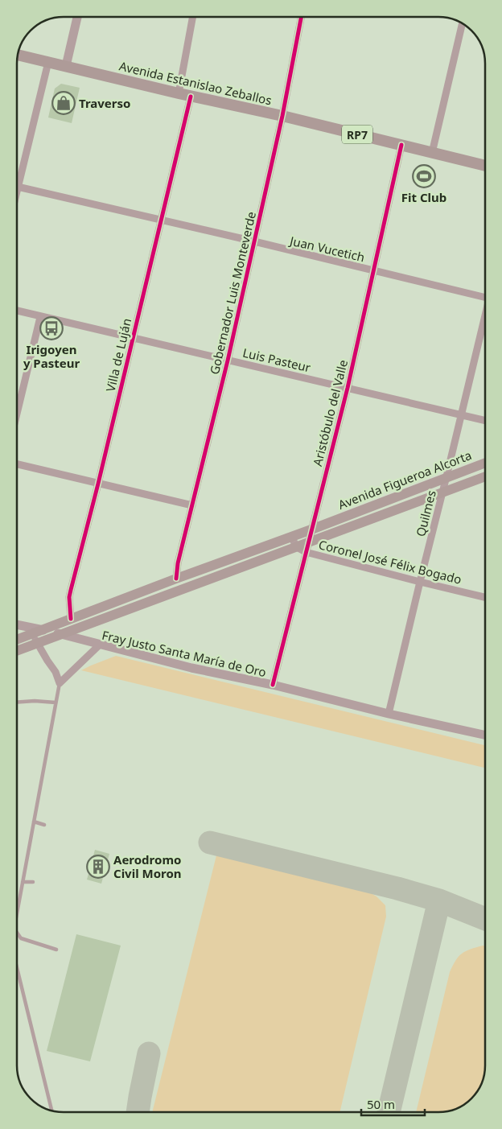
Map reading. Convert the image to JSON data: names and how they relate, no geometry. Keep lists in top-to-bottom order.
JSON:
{
  "streets": {
    "main road": ["Avenida Estanislao Zeballos", "RP7", "Avenida Figueroa Alcorta"],
    "street": [
      "Juan Vucetich",
      "Gobernador Luis Monteverde",
      "Villa de Luján",
      "Luis Pasteur",
      "Aristóbulo del Valle",
      "Quilmes",
      "Coronel José Félix Bogado",
      "Fray Justo Santa María de Oro"
    ]
  },
  "crossings": [
    ["Avenida Estanislao Zeballos", "Gobernador Luis Monteverde"],
    ["Avenida Estanislao Zeballos", "Villa de Luján"],
    ["Avenida Estanislao Zeballos", "Aristóbulo del Valle"],
    ["Juan Vucetich", "Gobernador Luis Monteverde"],
    ["Juan Vucetich", "Villa de Luján"],
    ["Juan Vucetich", "Aristóbulo del Valle"],
    ["Gobernador Luis Monteverde", "Luis Pasteur"],
    ["Gobernador Luis Monteverde", "Avenida Figueroa Alcorta"],
    ["Villa de Luján", "Luis Pasteur"],
    ["Villa de Luján", "Avenida Figueroa Alcorta"],
    ["Luis Pasteur", "Aristóbulo del Valle"],
    ["Luis Pasteur", "Quilmes"],
    ["Aristóbulo del Valle", "Avenida Figueroa Alcorta"],
    ["Aristóbulo del Valle", "Coronel José Félix Bogado"],
    ["Aristóbulo del Valle", "Fray Justo Santa María de Oro"],
    ["Avenida Figueroa Alcorta", "Quilmes"],
    ["Avenida Figueroa Alcorta", "Coronel José Félix Bogado"],
    ["Avenida Figueroa Alcorta", "Fray Justo Santa María de Oro"],
    ["Quilmes", "Coronel José Félix Bogado"],
    ["Quilmes", "Fray Justo Santa María de Oro"]
  ],
  "places": {
    "shop": ["Traverso"],
    "sports": ["Fit Club"],
    "bus stop": ["Irigoyen y Pasteur"],
    "building": ["Aerodromo Civil Moron"]
  },
  "scale_bar": "50 m"
}
